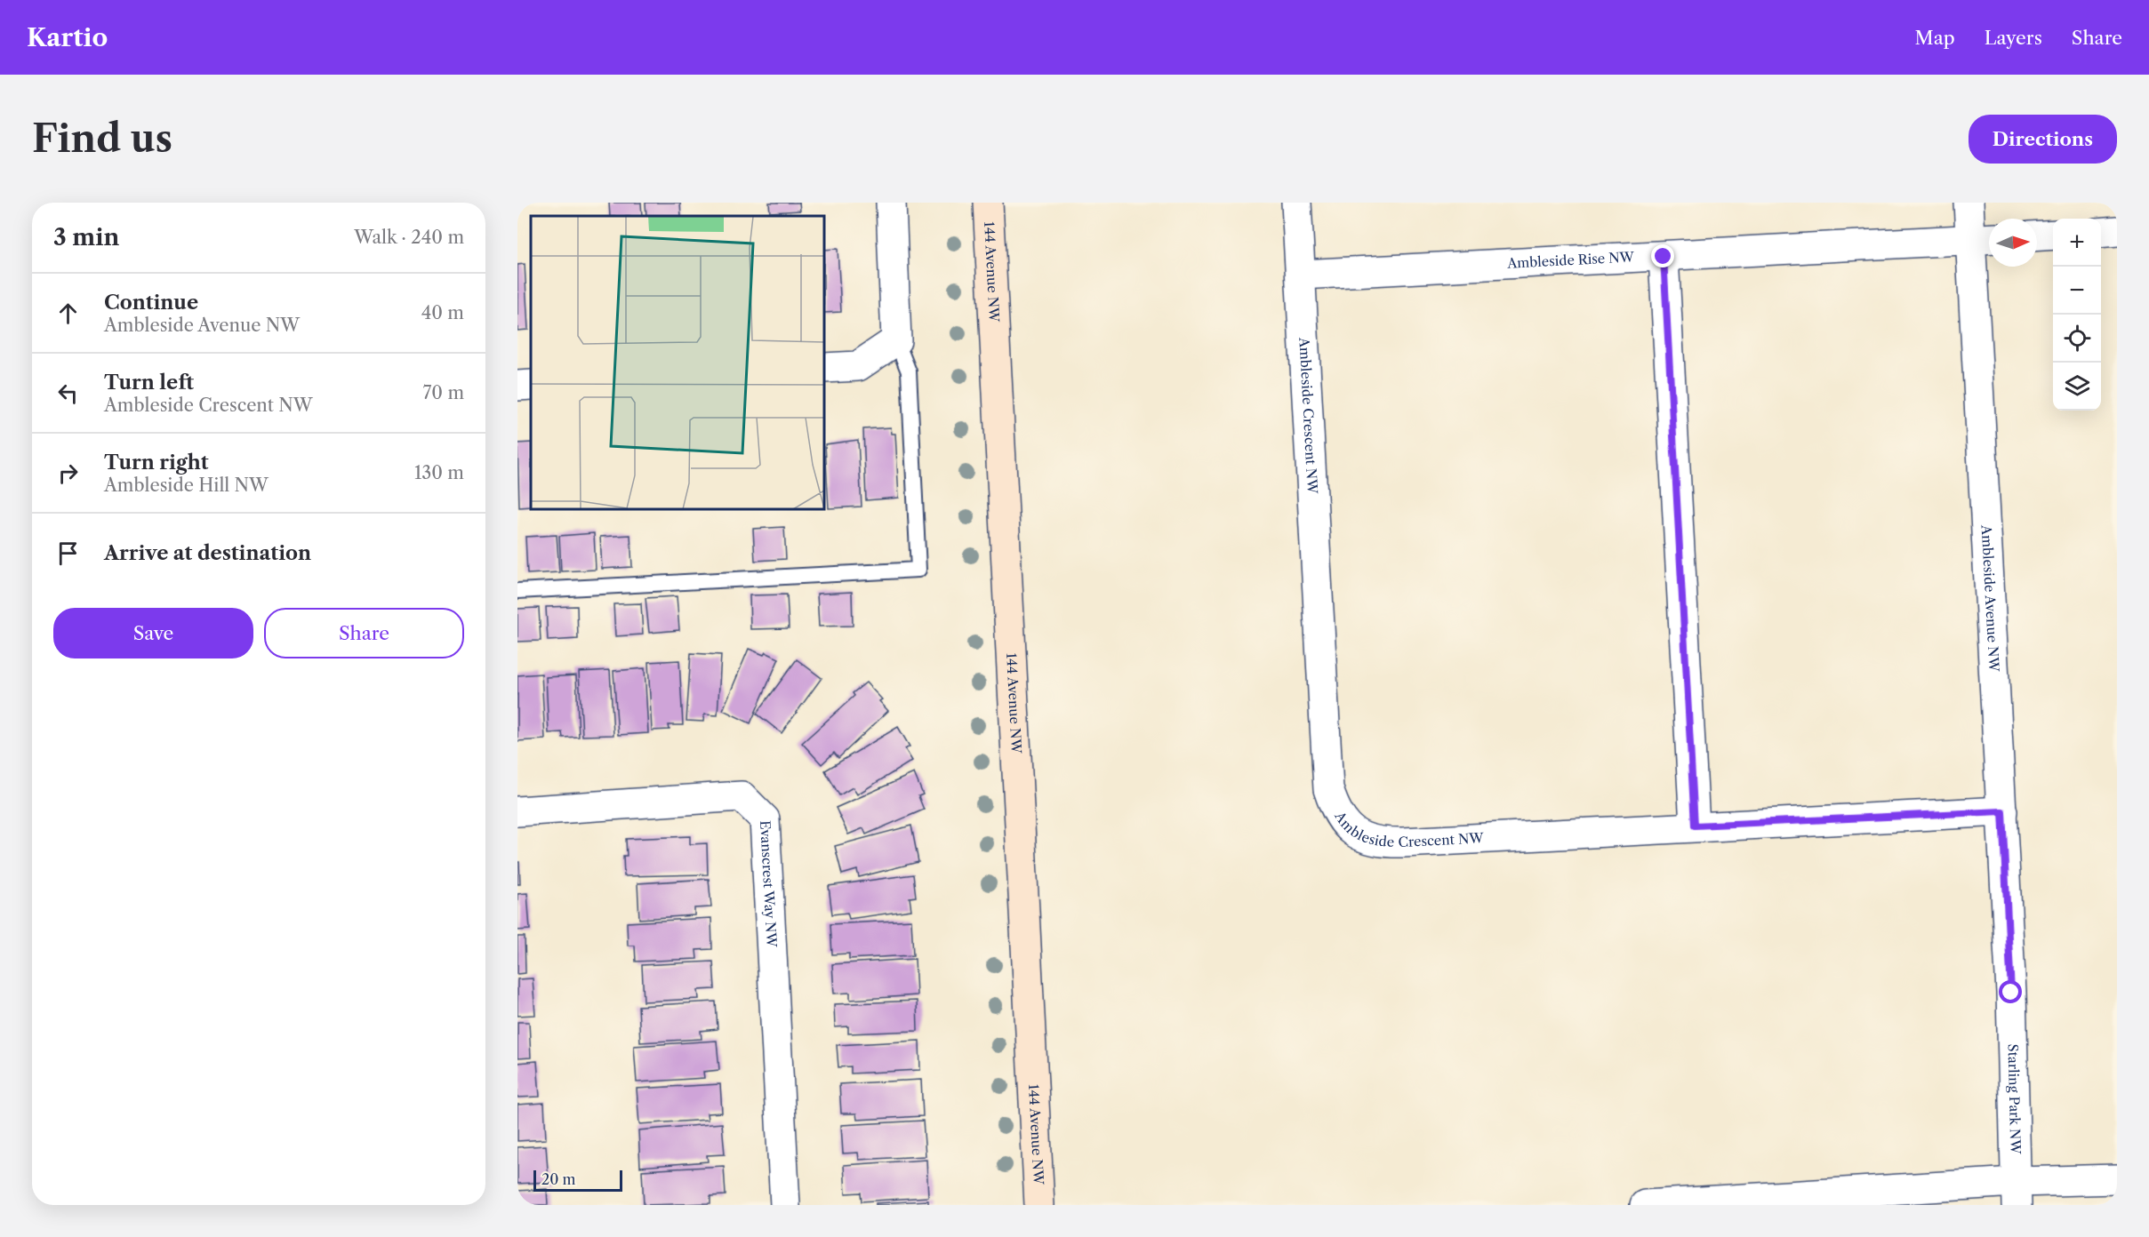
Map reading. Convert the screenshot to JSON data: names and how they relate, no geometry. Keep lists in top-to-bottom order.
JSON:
{
  "streets": {
    "main road": ["144 Avenue NW"],
    "street": [
      "Ambleside Rise NW",
      "Ambleside Crescent NW",
      "Ambleside Avenue NW",
      "Evanscrest Way NW",
      "Starling Park NW"
    ]
  },
  "crossings": [
    ["Ambleside Rise NW", "Ambleside Crescent NW"],
    ["Ambleside Rise NW", "Ambleside Avenue NW"],
    ["Ambleside Crescent NW", "Ambleside Avenue NW"],
    ["Ambleside Avenue NW", "Starling Park NW"]
  ],
  "scale_bar": "20 m",
  "north": "right",
  "page": {
    "header": "Kartio",
    "nav": ["Map", "Layers", "Share"],
    "buttons": [
      "Directions",
      ["Save", "Share"]
    ],
    "title": "Find us",
    "heading": ["3 min", "Walk · 240 m"],
    "map_buttons": ["+", "−"],
    "list": [
      ["Continue", "Ambleside Avenue NW", "40 m"],
      ["Turn left", "Ambleside Crescent NW", "70 m"],
      ["Turn right", "Ambleside Hill NW", "130 m"],
      "Arrive at destination"
    ],
    "scale": "20 m"
  }
}
